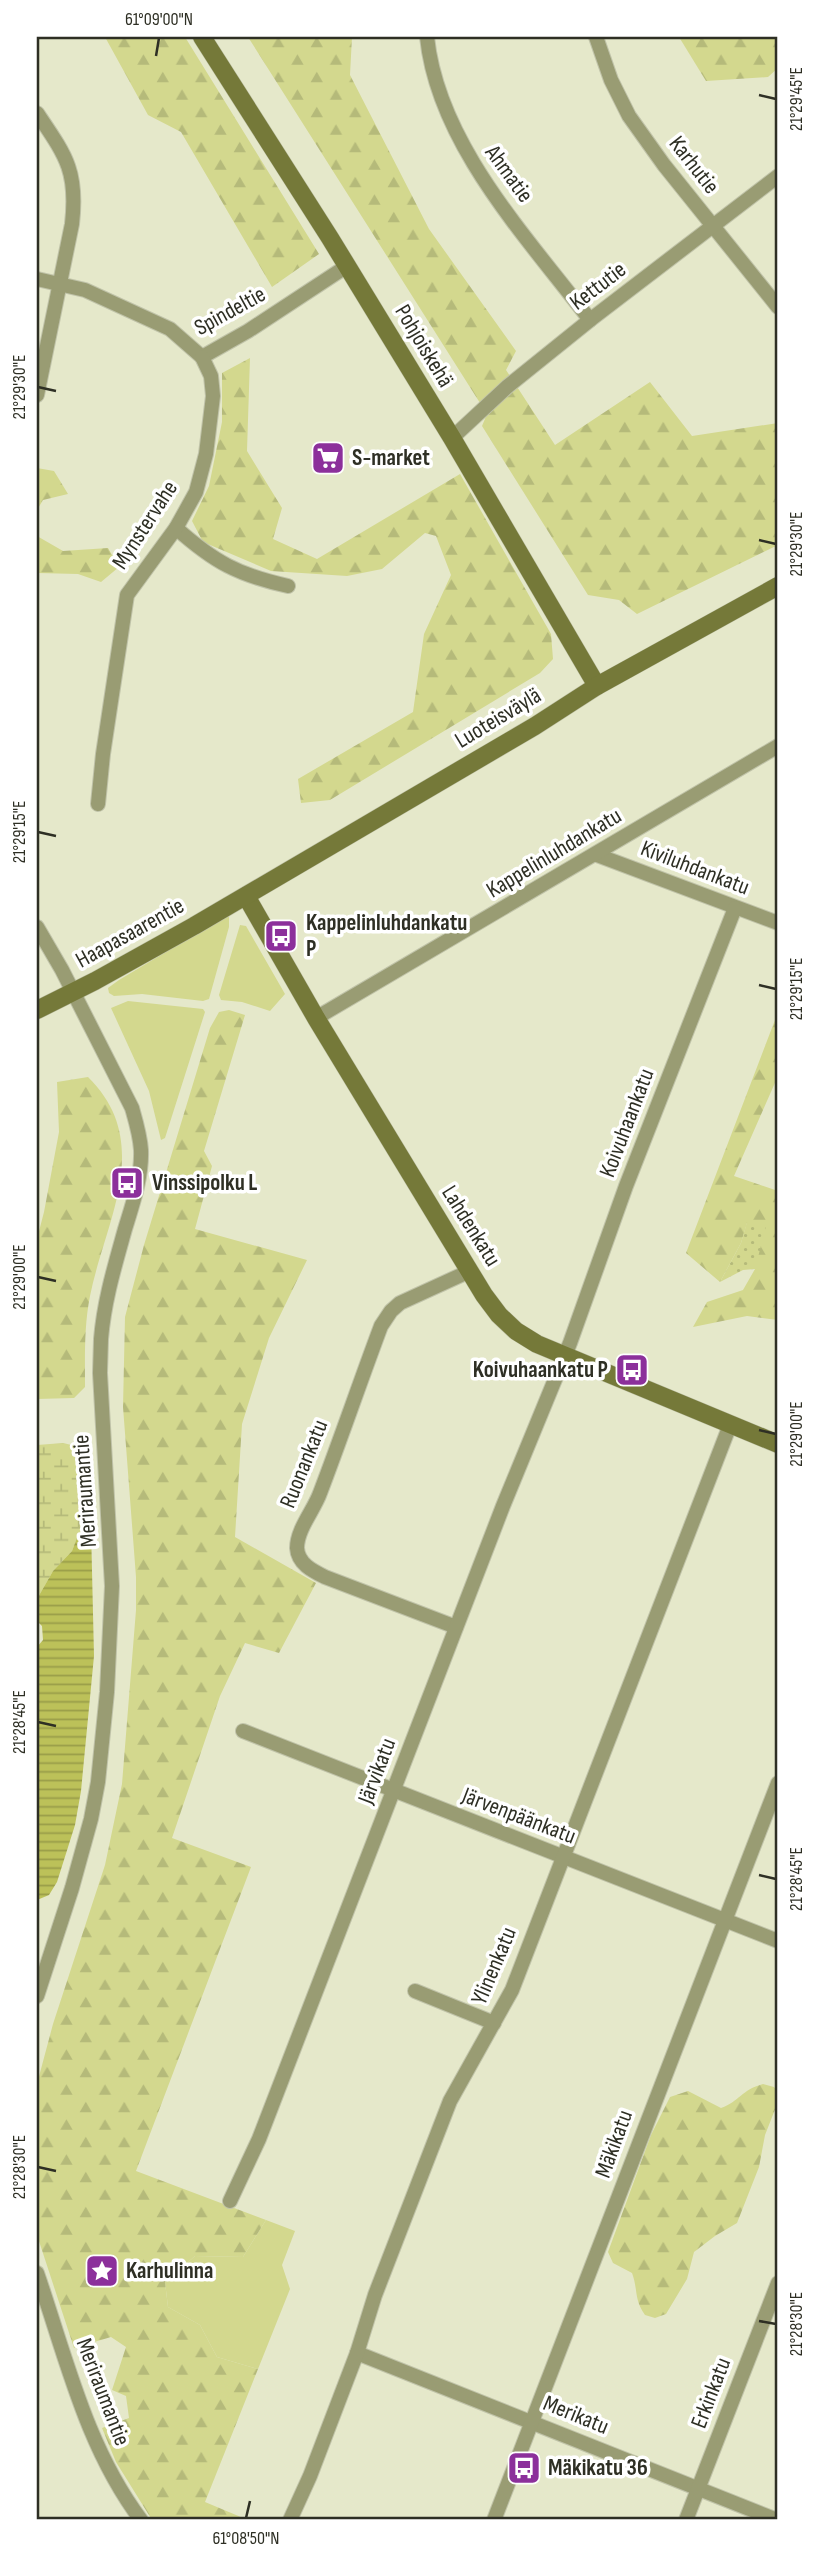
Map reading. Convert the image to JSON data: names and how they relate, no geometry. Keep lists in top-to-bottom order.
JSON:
{
  "streets": {
    "main road": [
      "Pohjoiskehä",
      "Luoteisväylä",
      "Haapasaarentie",
      "Lahdenkatu"
    ],
    "street": [
      "Karhutie",
      "Ahmatie",
      "Kettutie",
      "Spindeltie",
      "Mynstervahe",
      "Kappelinluhdankatu",
      "Kiviluhdankatu",
      "Koivuhaankatu",
      "Ruonankatu",
      "Meriraumantie",
      "Järvikatu",
      "Järvenpäänkatu",
      "Ylinenkatu",
      "Mäkikatu",
      "Erkinkatu",
      "Merikatu"
    ]
  },
  "crossings": [
    ["Karhutie", "Kettutie"],
    ["Ahmatie", "Kettutie"],
    ["Kettutie", "Pohjoiskehä"],
    ["Spindeltie", "Pohjoiskehä"],
    ["Spindeltie", "Mynstervahe"],
    ["Pohjoiskehä", "Luoteisväylä"],
    ["Luoteisväylä", "Haapasaarentie"],
    ["Luoteisväylä", "Lahdenkatu"],
    ["Kappelinluhdankatu", "Kiviluhdankatu"],
    ["Kappelinluhdankatu", "Lahdenkatu"],
    ["Kiviluhdankatu", "Koivuhaankatu"],
    ["Haapasaarentie", "Lahdenkatu"],
    ["Haapasaarentie", "Meriraumantie"],
    ["Koivuhaankatu", "Lahdenkatu"],
    ["Koivuhaankatu", "Järvikatu"],
    ["Lahdenkatu", "Ruonankatu"],
    ["Lahdenkatu", "Järvikatu"],
    ["Lahdenkatu", "Ylinenkatu"],
    ["Ruonankatu", "Järvikatu"],
    ["Järvikatu", "Järvenpäänkatu"],
    ["Järvenpäänkatu", "Ylinenkatu"],
    ["Järvenpäänkatu", "Mäkikatu"],
    ["Ylinenkatu", "Merikatu"],
    ["Mäkikatu", "Merikatu"],
    ["Erkinkatu", "Merikatu"]
  ],
  "places": {
    "supermarket": ["S-market"],
    "bus stop": [
      "Kappelinluhdankatu P",
      "Vinssipolku L",
      "Koivuhaankatu P",
      "Mäkikatu 36"
    ],
    "place": ["Karhulinna"]
  },
  "coordinates": [
    "61°09'00\"N",
    "21°29'45\"E",
    "21°29'30\"E",
    "21°29'15\"E",
    "21°29'00\"E",
    "21°28'45\"E",
    "21°28'30\"E",
    "61°08'50\"N"
  ]
}
